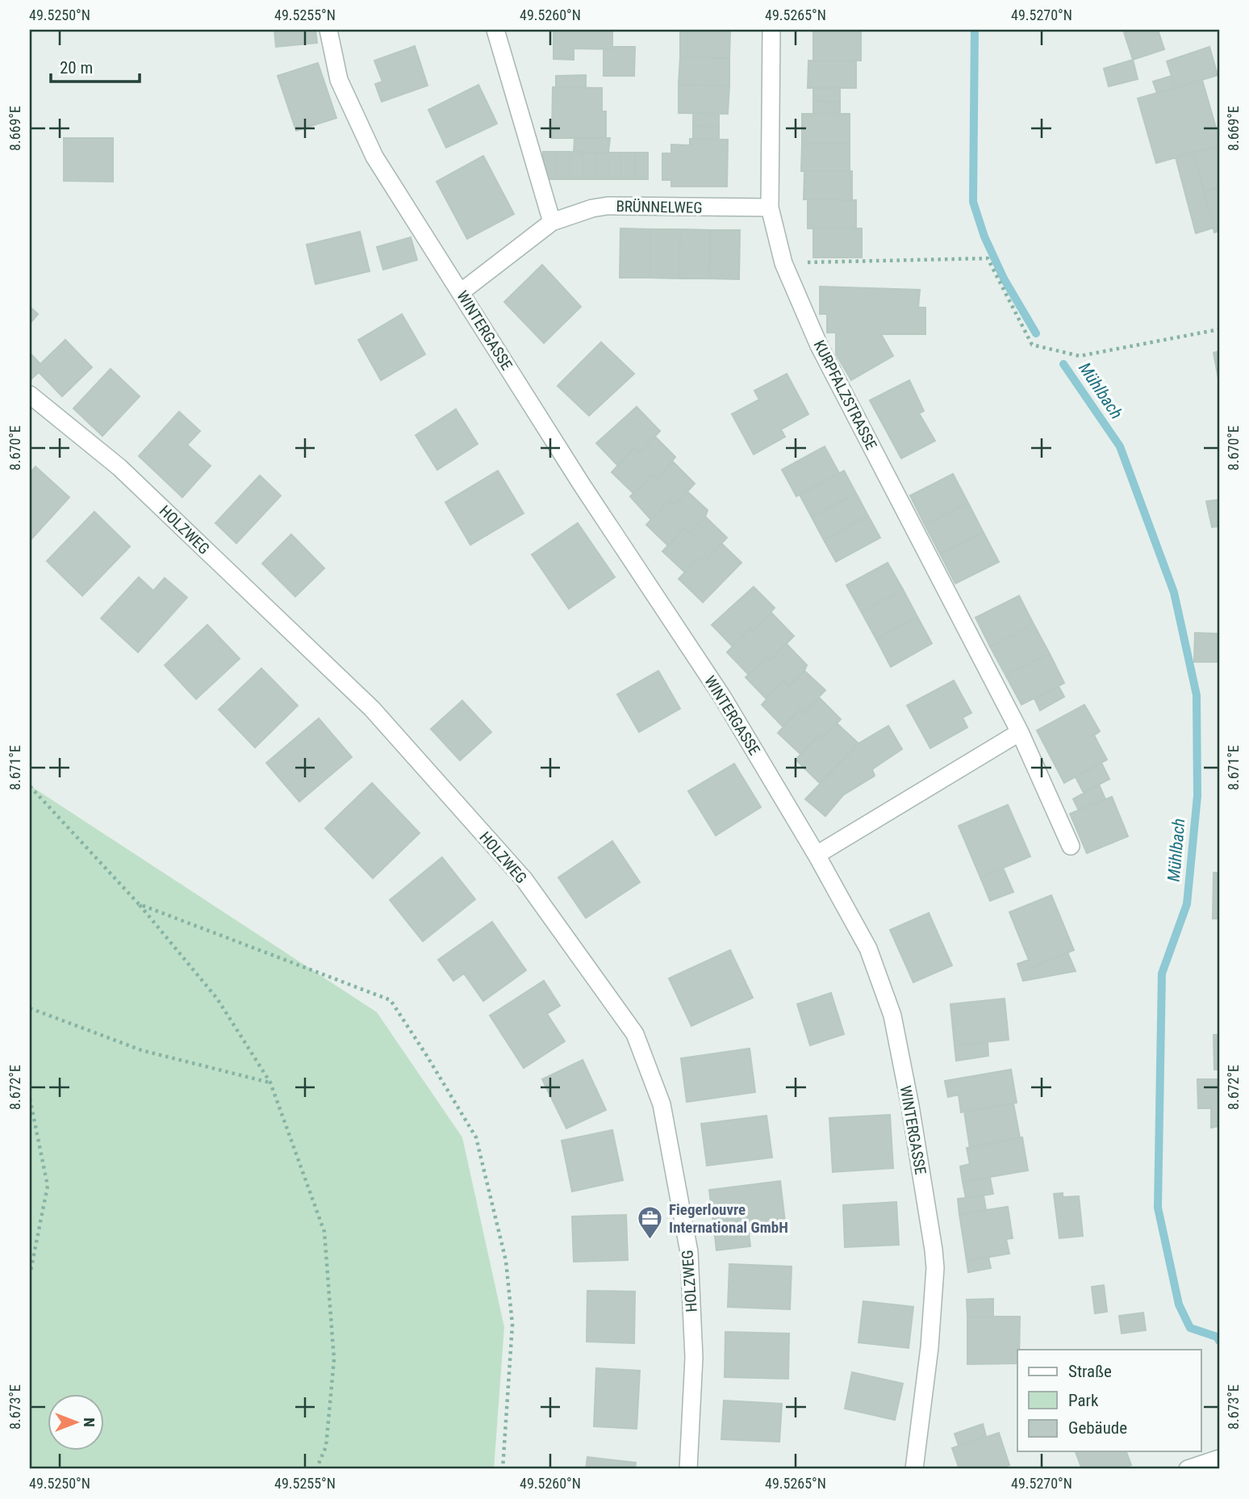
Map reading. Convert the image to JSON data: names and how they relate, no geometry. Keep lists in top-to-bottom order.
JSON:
{
  "streets": {
    "street": [
      "BRÜNNELWEG",
      "WINTERGASSE",
      "KURPFALZSTRASSE",
      "HOLZWEG"
    ]
  },
  "crossings": [
    ["BRÜNNELWEG", "WINTERGASSE"],
    ["BRÜNNELWEG", "KURPFALZSTRASSE"]
  ],
  "water": ["Mühlbach"],
  "places": {
    "office": ["Fiegerlouvre International GmbH"]
  },
  "legend": ["Straße", "Park", "Gebäude"],
  "scale_bar": "20 m",
  "north": "right",
  "coordinates": [
    "49.5250°N",
    "49.5255°N",
    "49.5260°N",
    "49.5265°N",
    "49.5270°N",
    "8.669°E",
    "8.670°E",
    "8.671°E",
    "8.672°E",
    "8.673°E"
  ]
}
